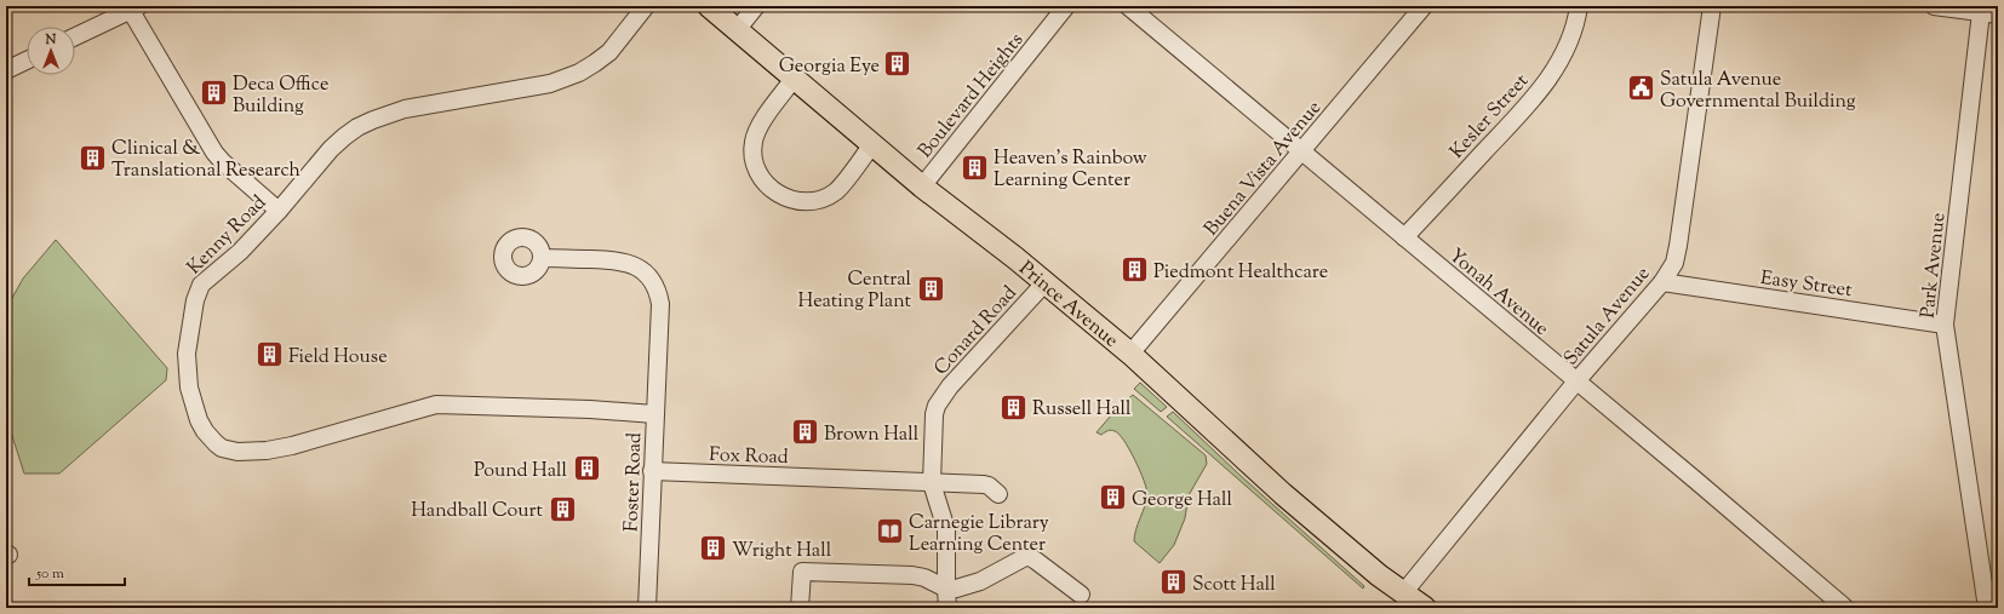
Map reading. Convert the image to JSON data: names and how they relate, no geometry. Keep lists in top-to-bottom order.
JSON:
{
  "streets": {
    "main road": ["Prince Avenue"],
    "street": [
      "Boulevard Heights",
      "Kesler Street",
      "Buena Vista Avenue",
      "Kenny Road",
      "Park Avenue",
      "Easy Street",
      "Yonah Avenue",
      "Satula Avenue",
      "Conard Road",
      "Fox Road",
      "Foster Road"
    ]
  },
  "crossings": [
    ["Boulevard Heights", "Prince Avenue"],
    ["Kesler Street", "Yonah Avenue"],
    ["Buena Vista Avenue", "Yonah Avenue"],
    ["Buena Vista Avenue", "Prince Avenue"],
    ["Kenny Road", "Foster Road"],
    ["Park Avenue", "Easy Street"],
    ["Easy Street", "Satula Avenue"],
    ["Yonah Avenue", "Satula Avenue"],
    ["Prince Avenue", "Satula Avenue"],
    ["Prince Avenue", "Conard Road"],
    ["Conard Road", "Fox Road"],
    ["Fox Road", "Foster Road"]
  ],
  "places": {
    "building": [
      "Georgia Eye",
      "Deca Office Building",
      "Clinical & Translational Research",
      "Heaven's Rainbow Learning Center",
      "Piedmont Healthcare",
      "Central Heating Plant",
      "Field House",
      "Russell Hall",
      "Brown Hall",
      "Pound Hall",
      "George Hall",
      "Handball Court",
      "Wright Hall",
      "Scott Hall"
    ],
    "public building": ["Satula Avenue Governmental Building"],
    "library": ["Carnegie Library Learning Center"]
  },
  "scale_bar": "50 m",
  "north": "top"
}
